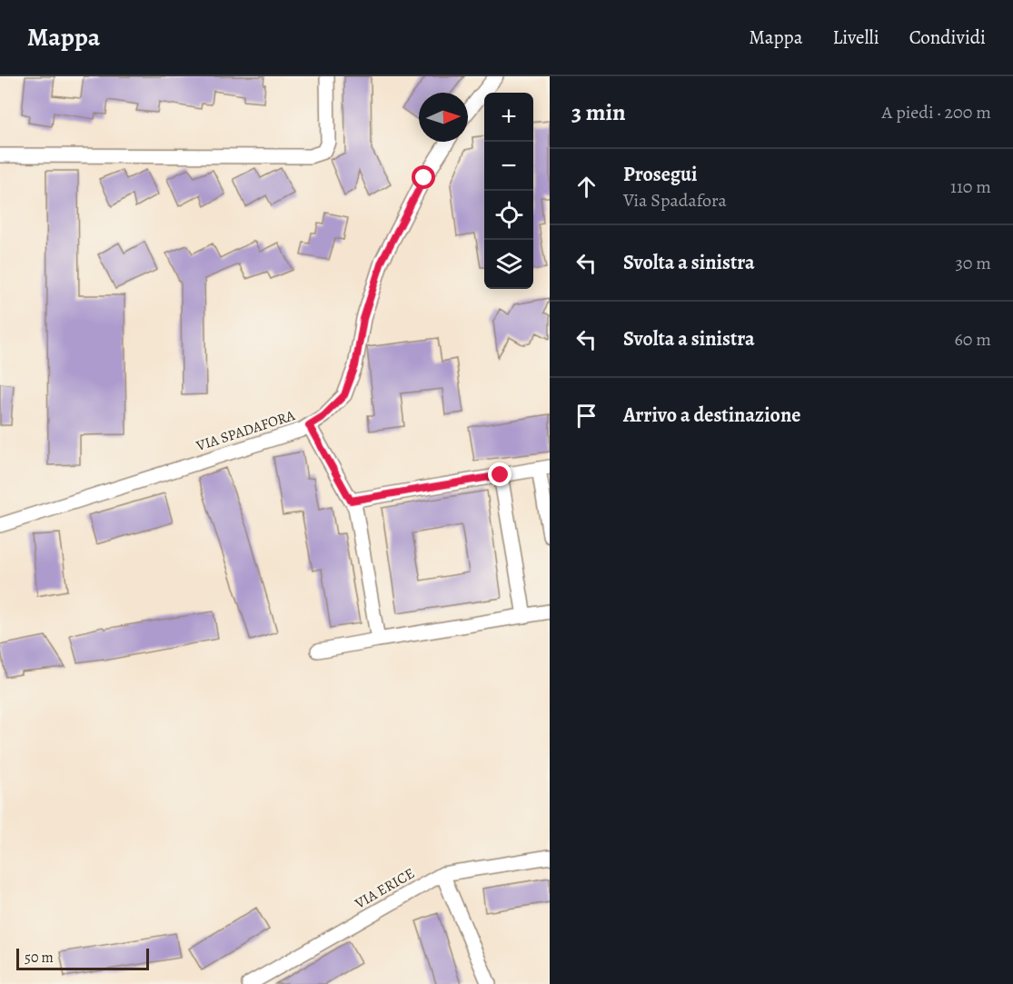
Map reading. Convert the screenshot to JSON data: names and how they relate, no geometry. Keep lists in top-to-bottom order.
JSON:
{
  "streets": {
    "street": ["VIA SPADAFORA", "VIA ERICE"]
  },
  "scale_bar": "50 m",
  "north": "right",
  "page": {
    "header": "Mappa",
    "nav": ["Mappa", "Livelli", "Condividi"],
    "heading": ["3 min", "A piedi · 200 m"],
    "map_buttons": ["+", "−"],
    "list": [
      ["Prosegui", "Via Spadafora", "110 m"],
      ["Svolta a sinistra", "30 m"],
      ["Svolta a sinistra", "60 m"],
      "Arrivo a destinazione"
    ],
    "scale": "50 m"
  }
}
